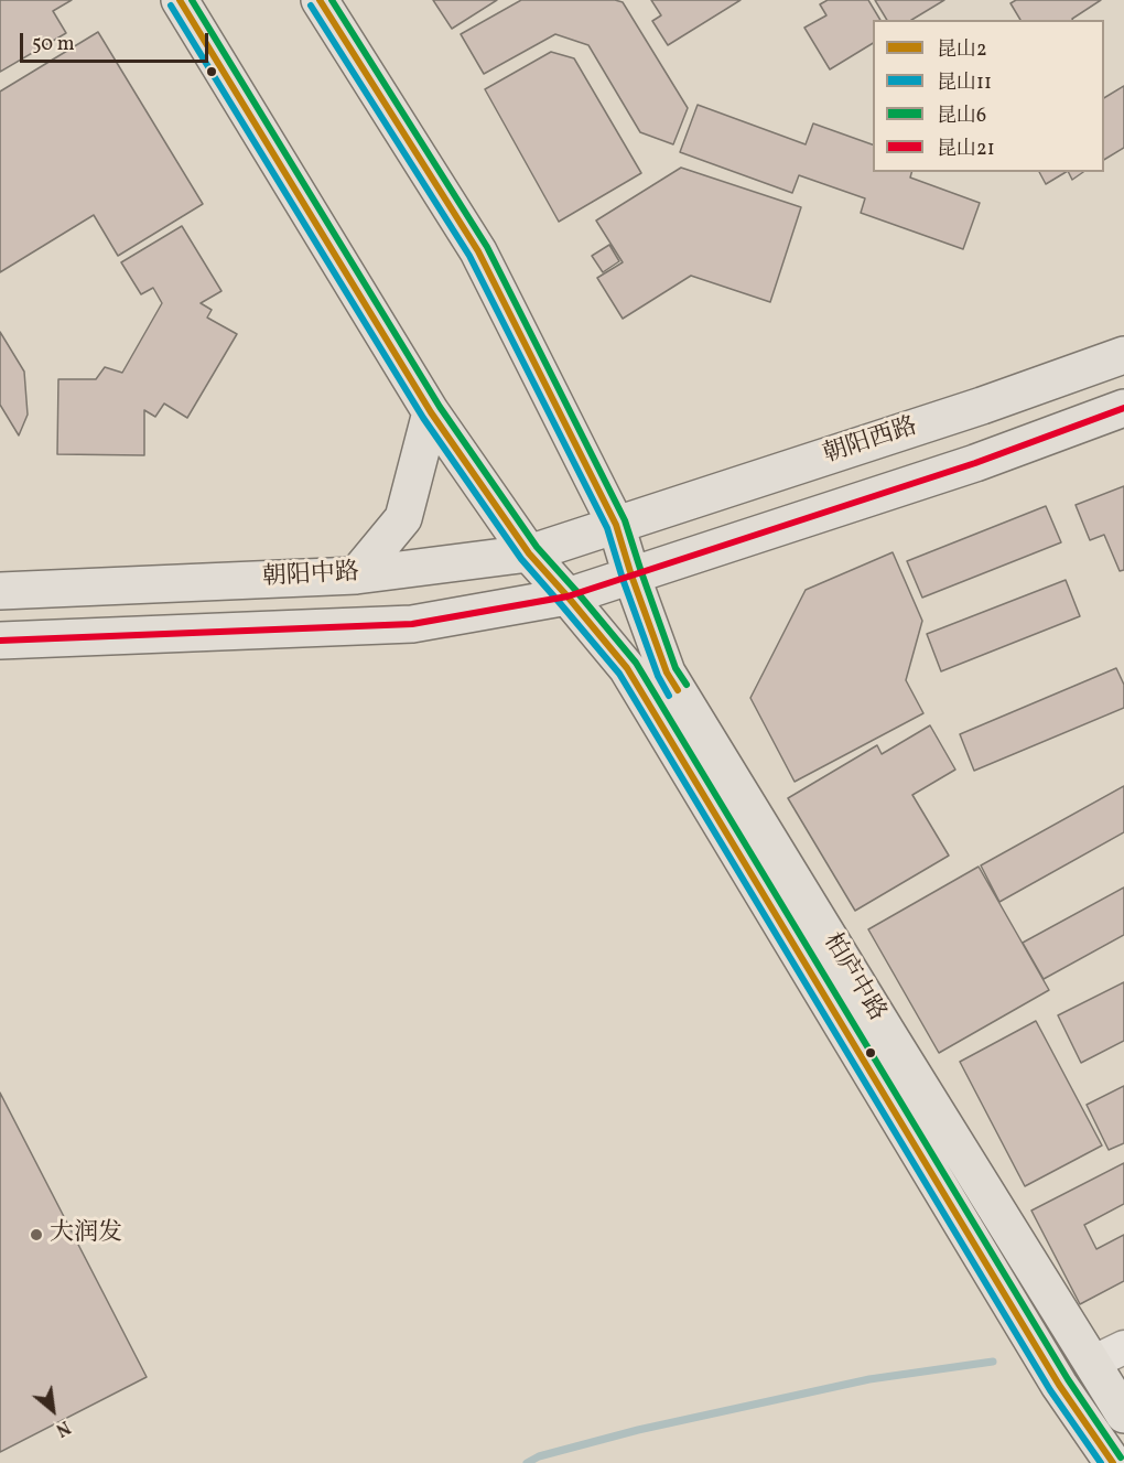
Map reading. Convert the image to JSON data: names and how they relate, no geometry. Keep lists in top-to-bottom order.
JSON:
{
  "streets": {
    "main road": ["朝阳西路", "朝阳中路", "柏庐中路"]
  },
  "crossings": [
    ["朝阳西路", "朝阳中路"],
    ["朝阳西路", "柏庐中路"],
    ["朝阳中路", "柏庐中路"]
  ],
  "places": ["大润发"],
  "lines": [
    "transit line 昆山2",
    "transit line 昆山6",
    "transit line 昆山11",
    "transit line 昆山21"
  ],
  "legend": [
    "昆山2",
    "昆山11",
    "昆山6",
    "昆山21"
  ],
  "scale_bar": "50 m",
  "north": "bottom right"
}
